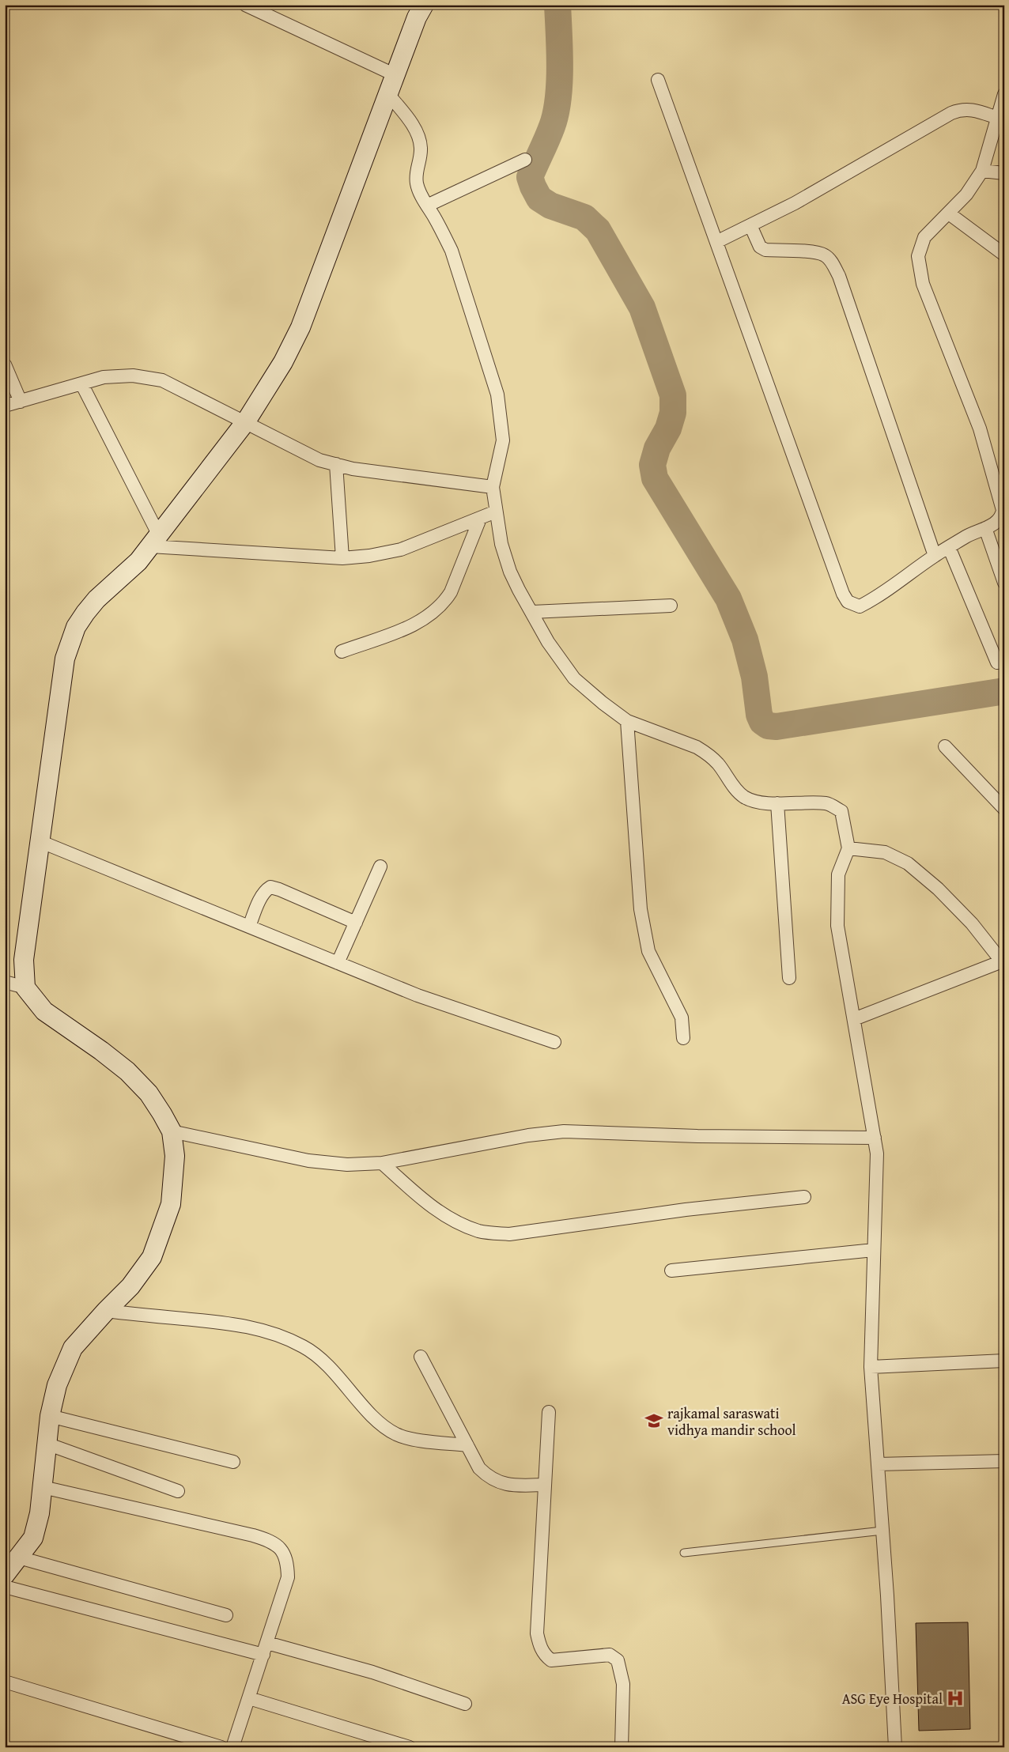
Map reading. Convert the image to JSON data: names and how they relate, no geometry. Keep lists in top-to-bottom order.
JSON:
{
  "places": {
    "school or university": ["rajkamal saraswati vidhya mandir school"],
    "hospital": ["ASG Eye Hospital"]
  }
}
